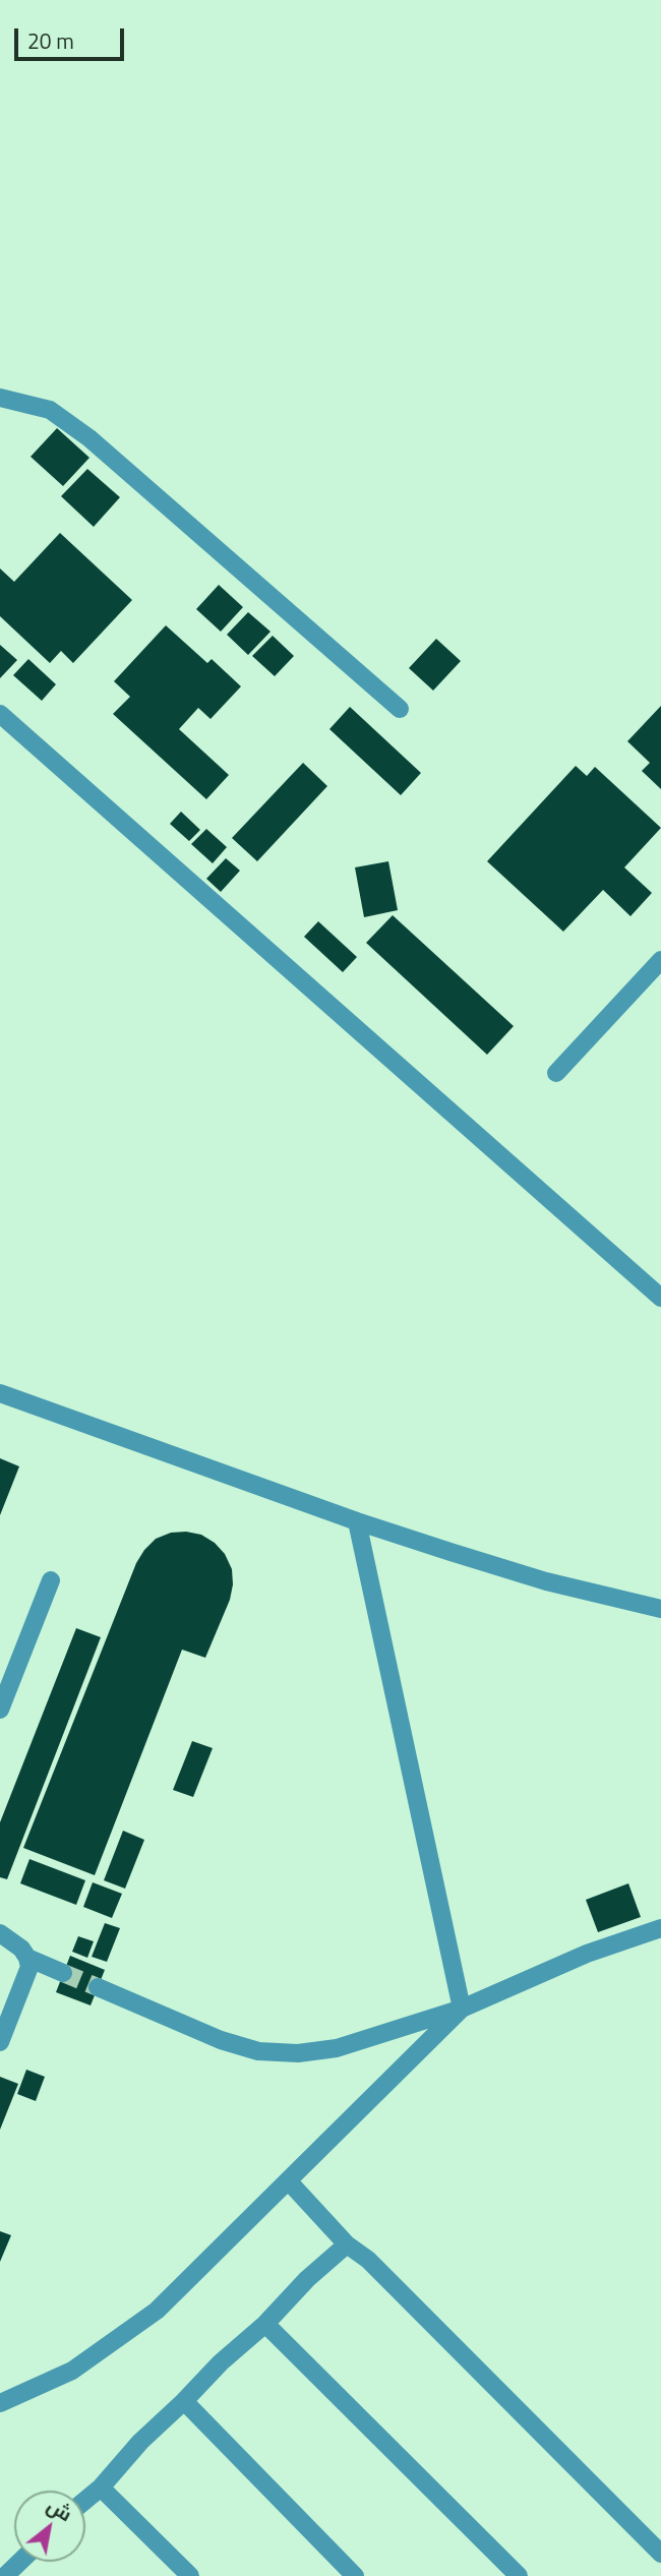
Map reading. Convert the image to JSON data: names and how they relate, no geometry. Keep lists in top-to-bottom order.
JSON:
{
  "scale_bar": "20 m",
  "north": "top right"
}
